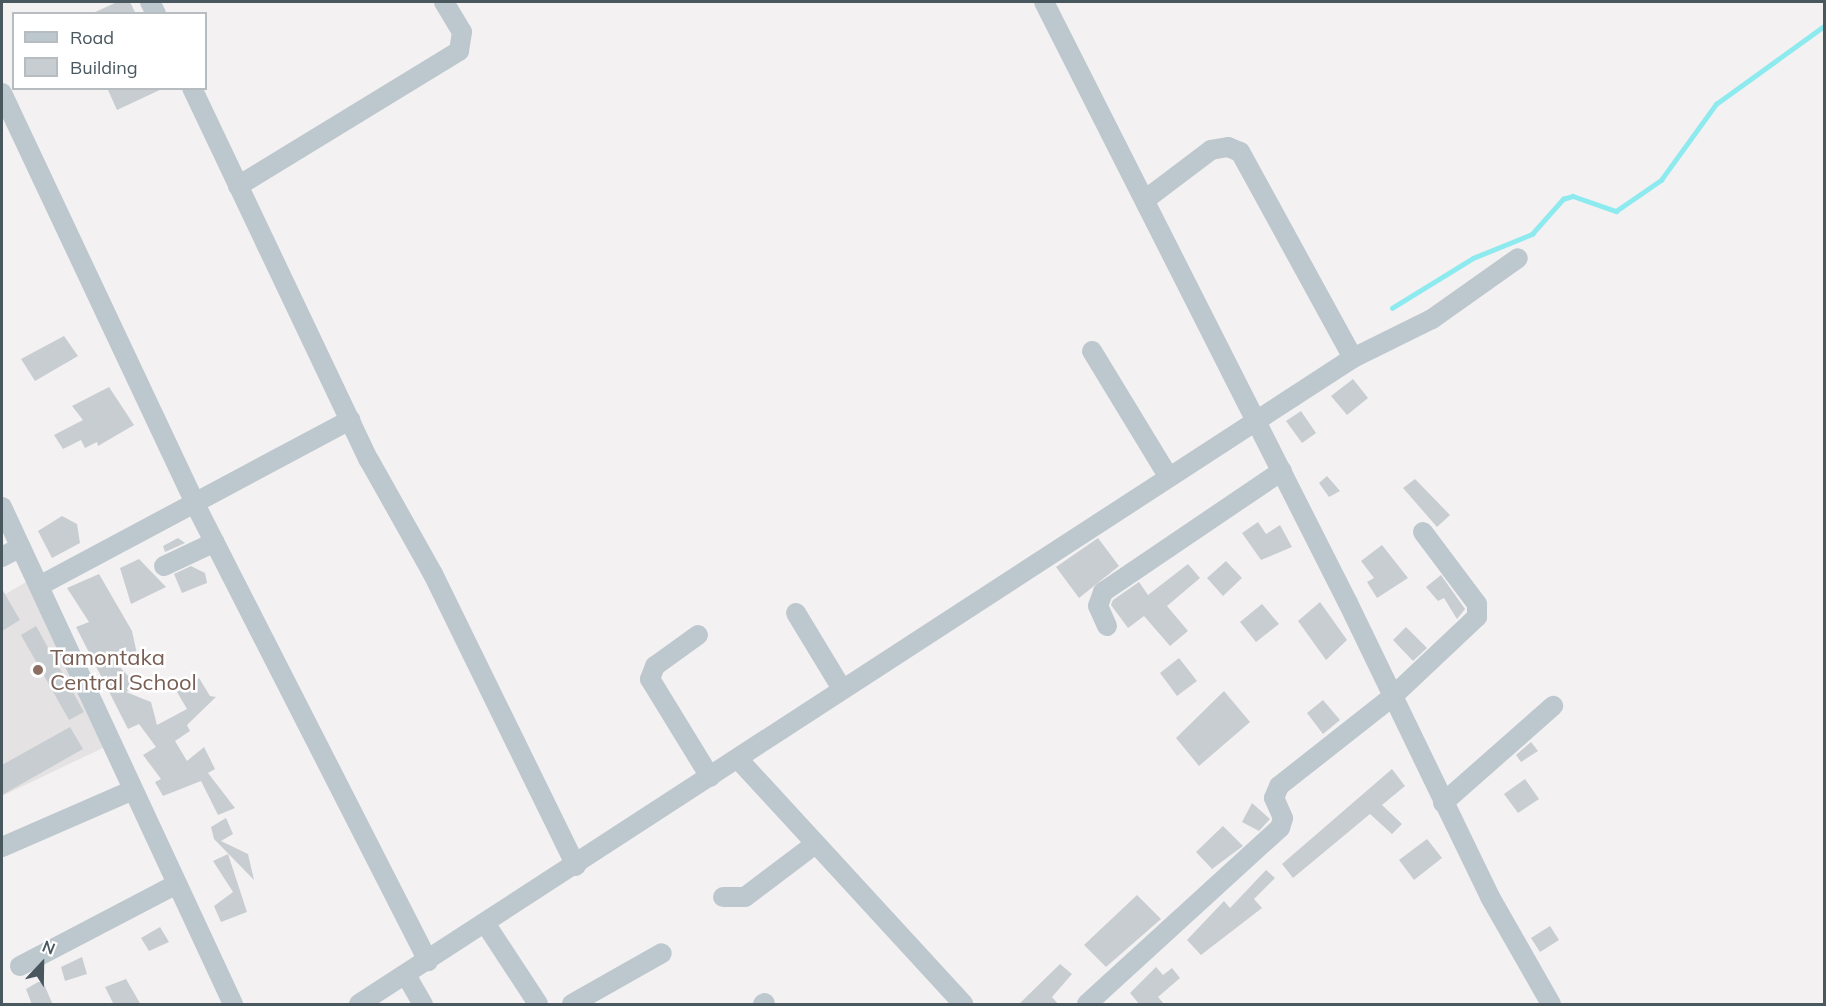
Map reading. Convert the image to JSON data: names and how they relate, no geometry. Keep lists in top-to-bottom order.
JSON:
{
  "places": ["Tamontaka Central School"],
  "legend": ["Road", "Building"],
  "north": "top"
}
